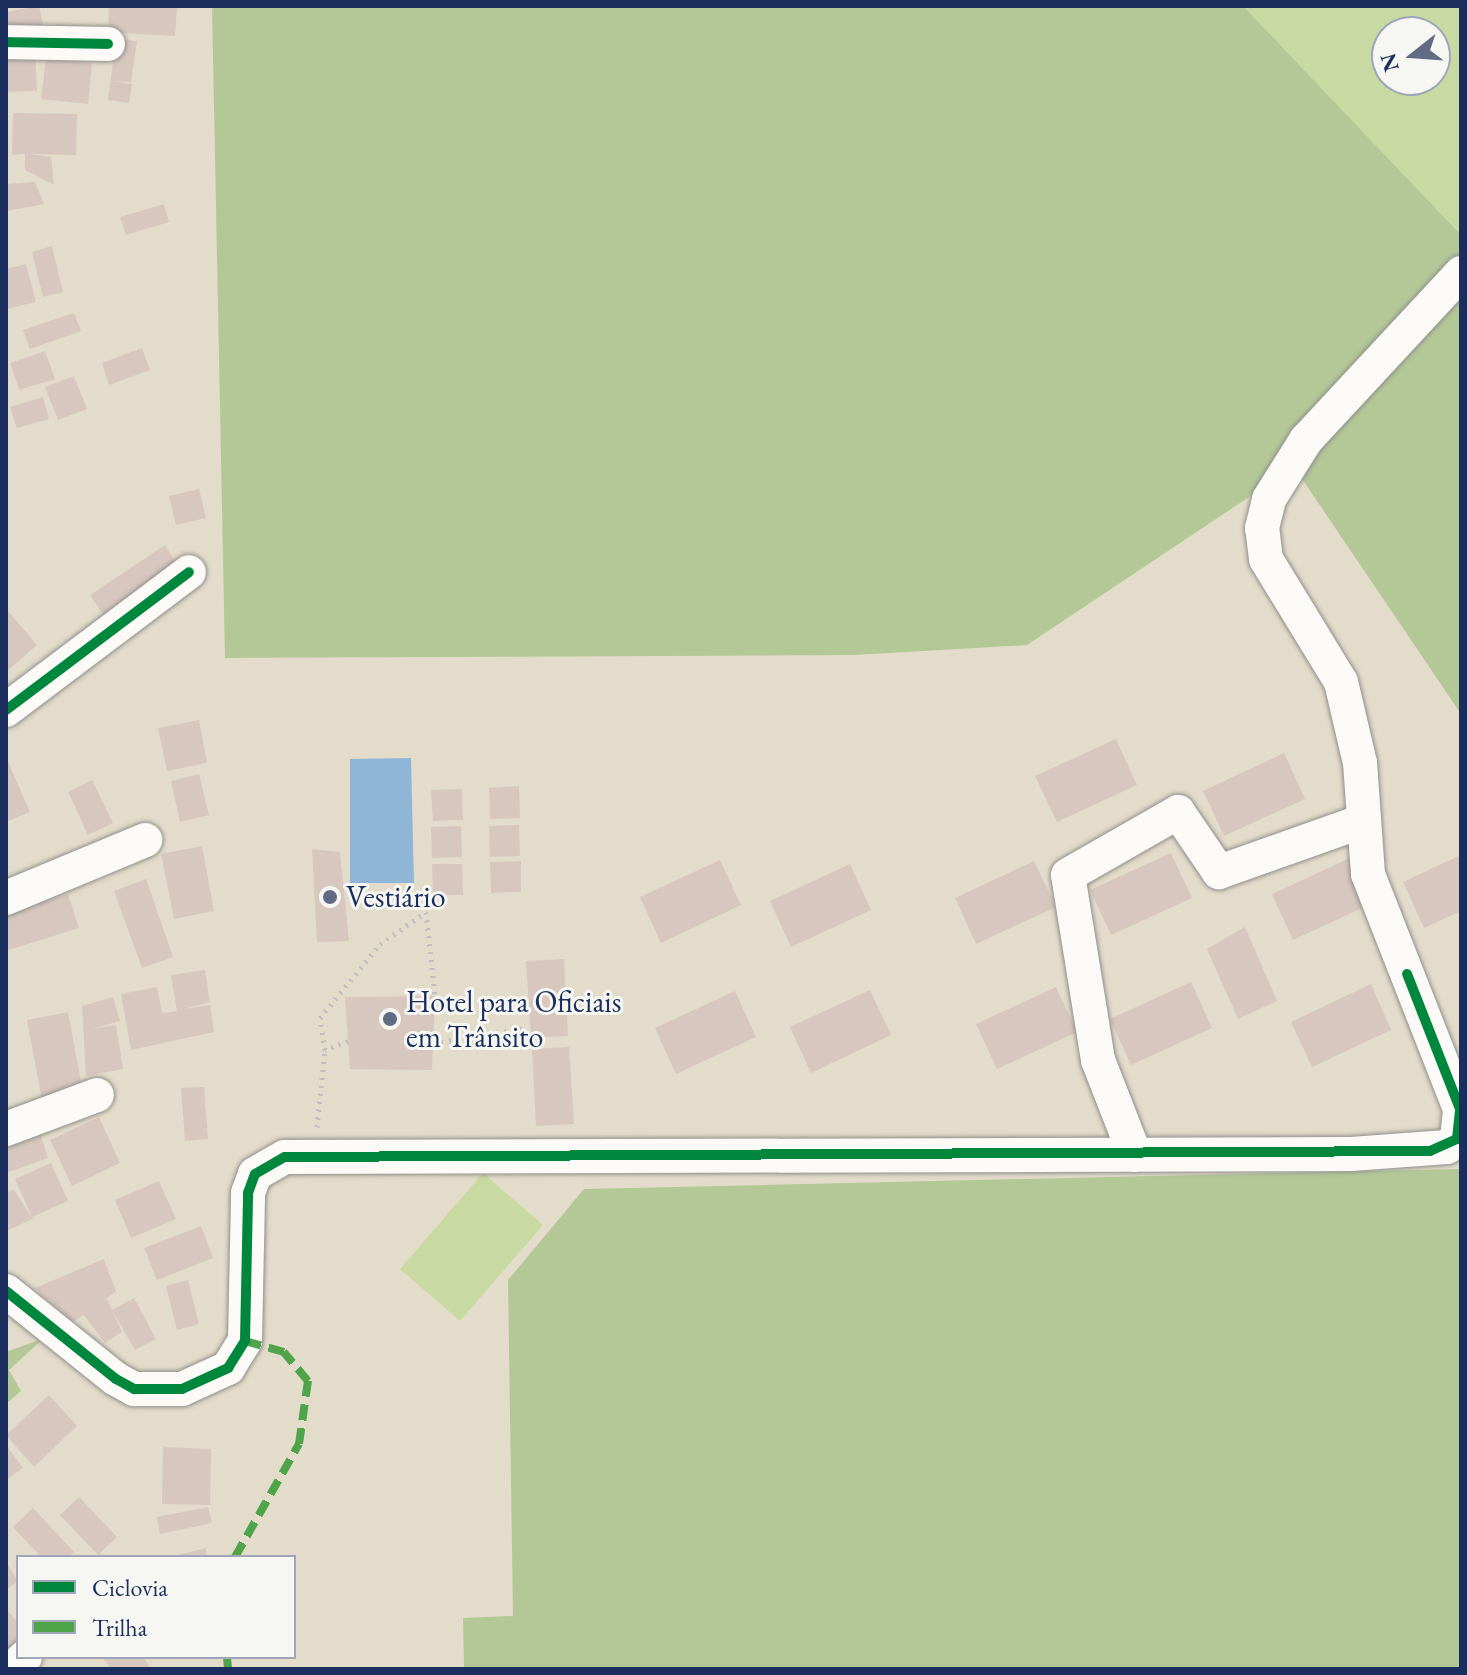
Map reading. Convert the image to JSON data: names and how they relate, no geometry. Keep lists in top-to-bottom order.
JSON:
{
  "places": ["Vestiário", "Hotel para Oficiais em Trânsito"],
  "legend": ["Ciclovia", "Trilha"],
  "north": "left"
}
